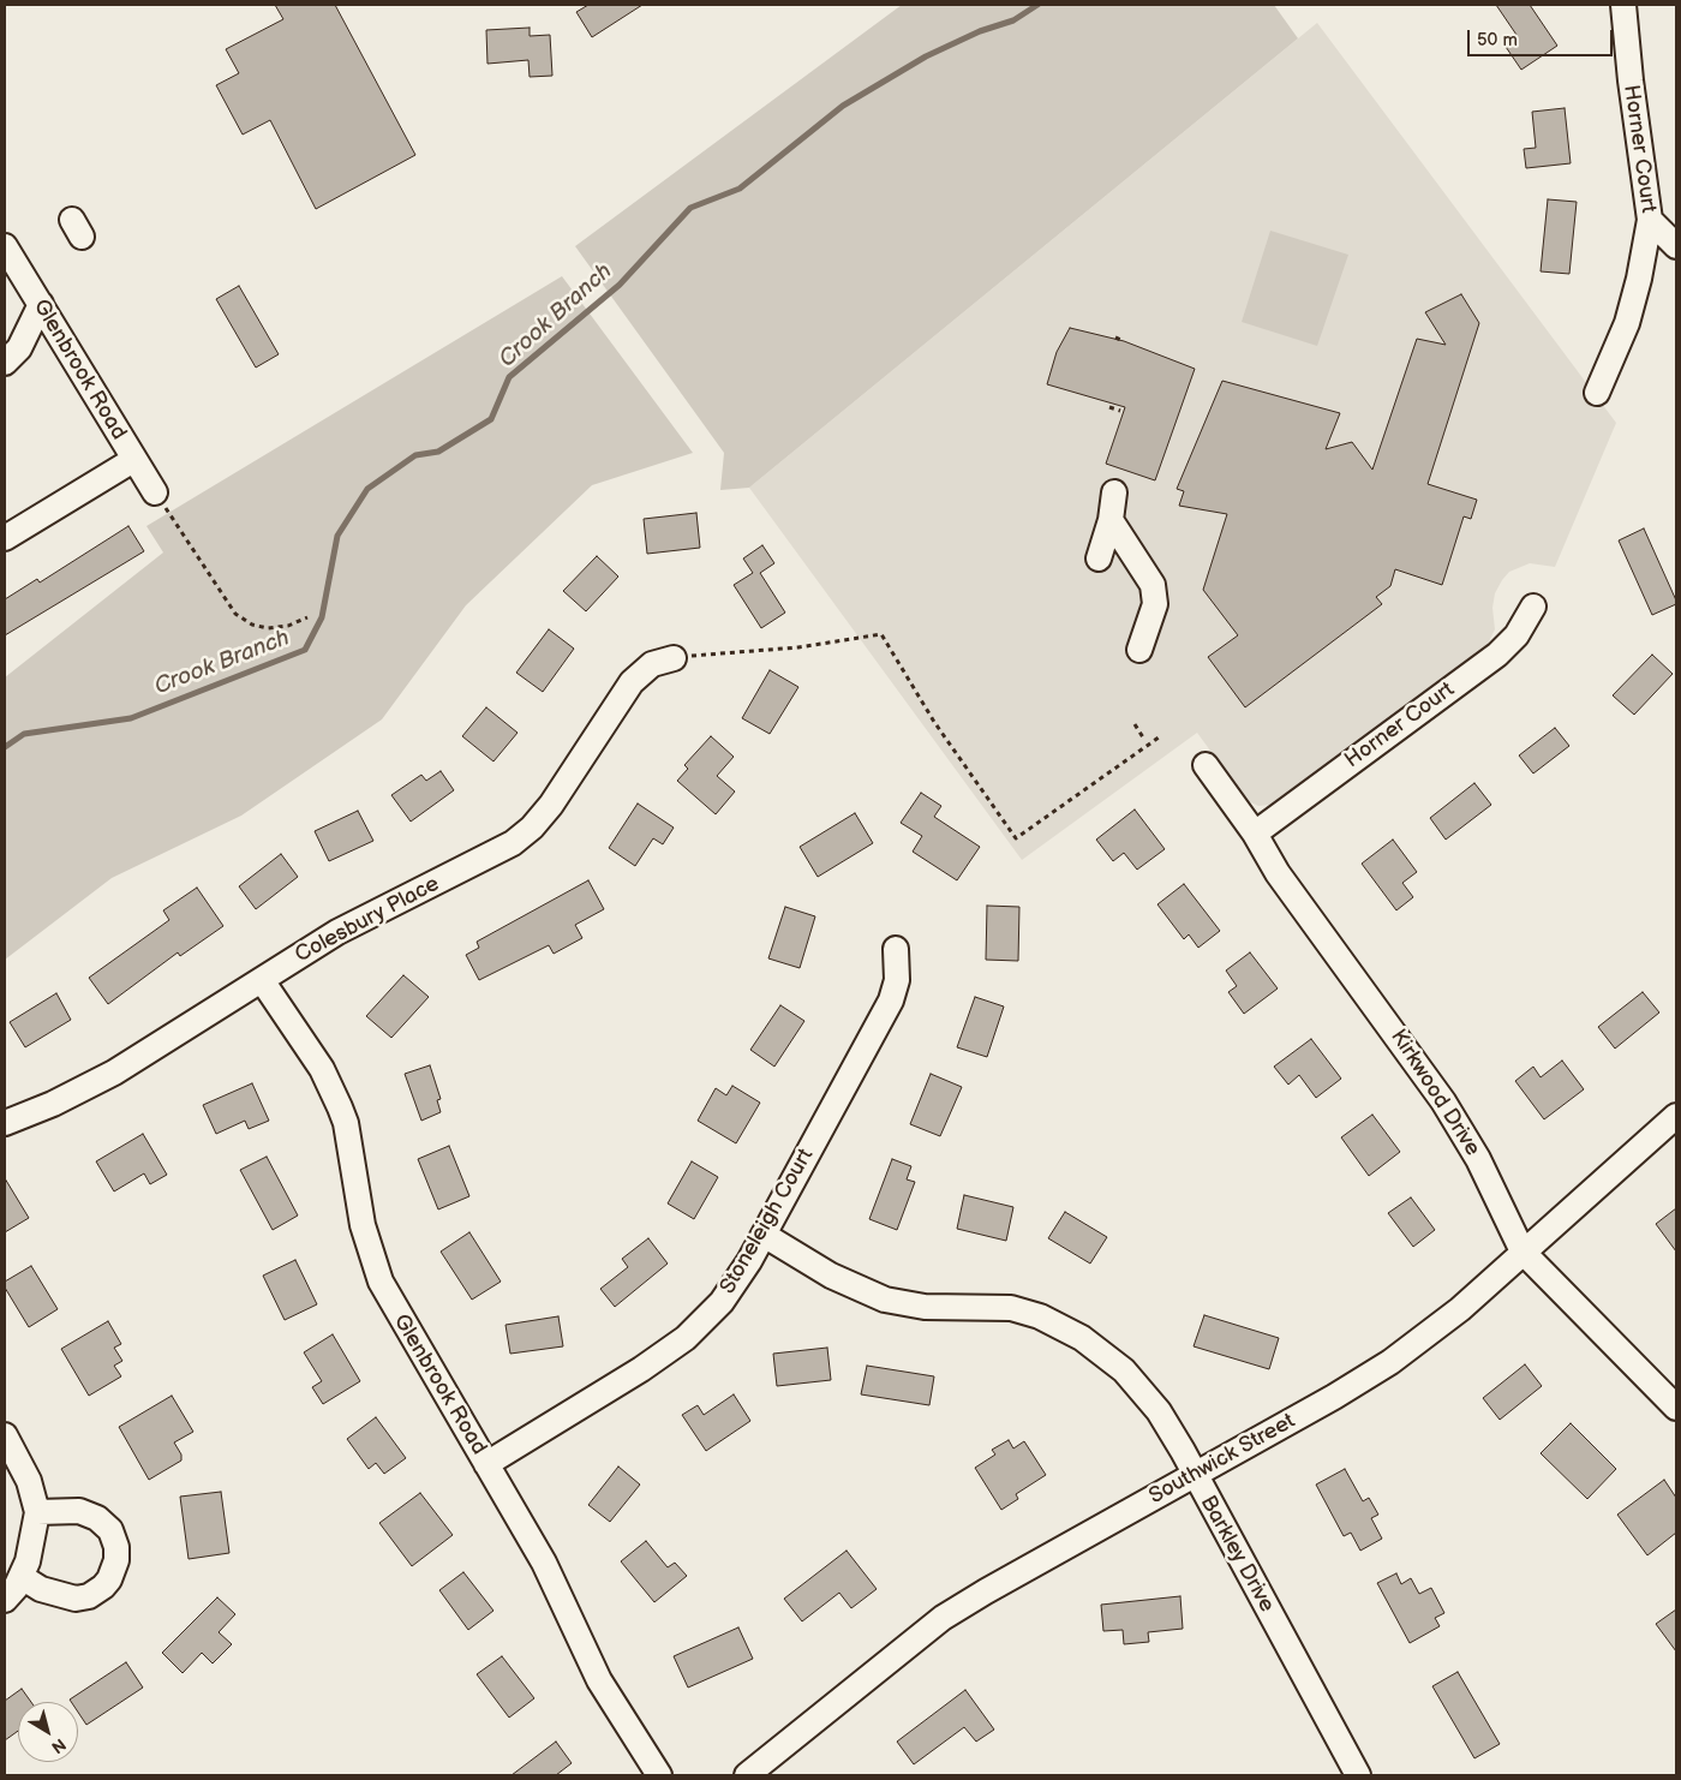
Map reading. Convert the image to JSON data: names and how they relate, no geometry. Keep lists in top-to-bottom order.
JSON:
{
  "streets": {
    "street": [
      "Horner Court",
      "Glenbrook Road",
      "Colesbury Place",
      "Kirkwood Drive",
      "Stoneleigh Court",
      "Southwick Street",
      "Barkley Drive"
    ]
  },
  "crossings": [
    ["Horner Court", "Kirkwood Drive"],
    ["Glenbrook Road", "Colesbury Place"],
    ["Glenbrook Road", "Stoneleigh Court"],
    ["Kirkwood Drive", "Southwick Street"],
    ["Stoneleigh Court", "Barkley Drive"],
    ["Southwick Street", "Barkley Drive"]
  ],
  "water": ["Crook Branch"],
  "scale_bar": "50 m",
  "north": "bottom right"
}
